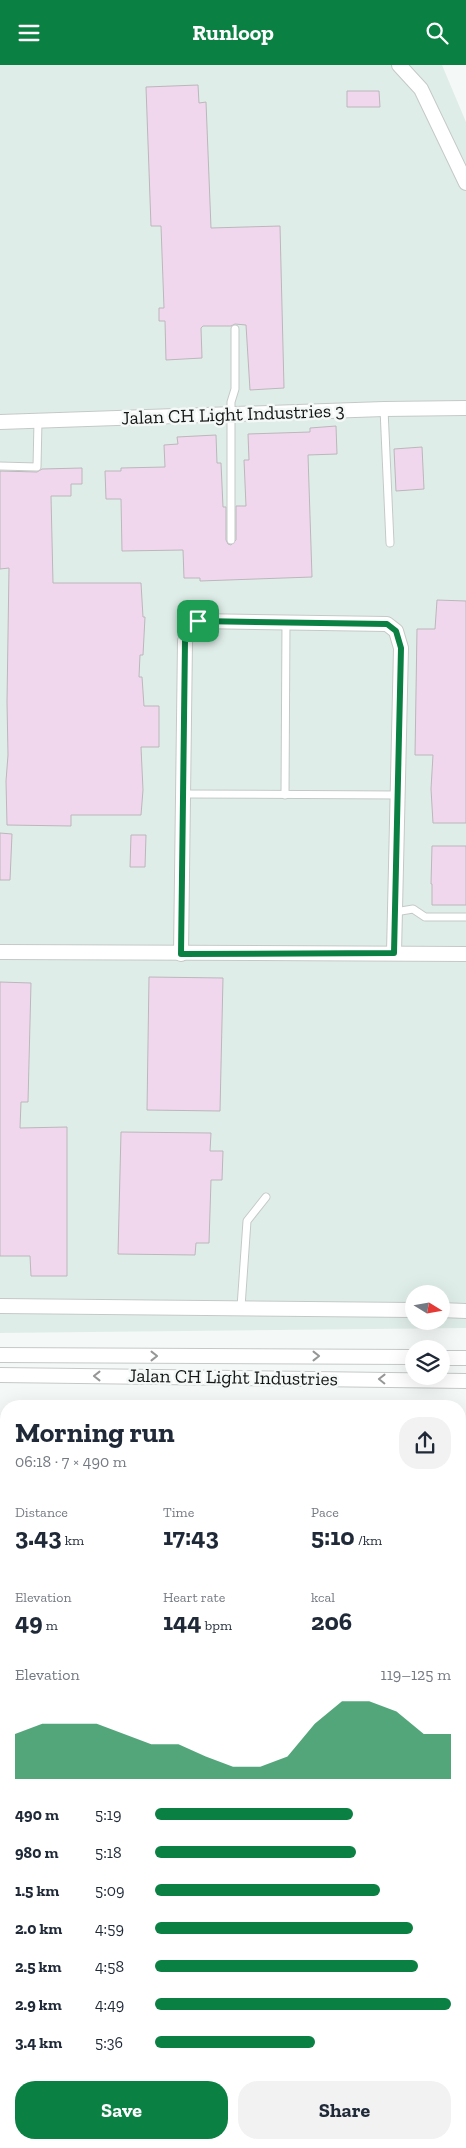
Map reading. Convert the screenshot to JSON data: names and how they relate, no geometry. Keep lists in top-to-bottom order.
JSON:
{
  "streets": {
    "street": ["Jalan CH Light Industries 3", "Jalan CH Light Industries"]
  },
  "north": "right",
  "page": {
    "header": "Runloop",
    "heading": ["Morning run", "06:18 · 7 × 490 m"],
    "stats": [
      ["Distance", "3.43 km"],
      ["Time", "17:43"],
      ["Pace", "5:10 /km"],
      ["Elevation", "49 m"],
      ["Heart rate", "144 bpm"],
      ["kcal", "206"]
    ],
    "chart": ["Elevation", "119–125 m"],
    "list": [
      {
        "name": "490 m",
        "note": "5:19"
      },
      {
        "name": "980 m",
        "note": "5:18"
      },
      {
        "name": "1.5 km",
        "note": "5:09"
      },
      {
        "name": "2.0 km",
        "note": "4:59"
      },
      {
        "name": "2.5 km",
        "note": "4:58"
      },
      {
        "name": "2.9 km",
        "note": "4:49"
      },
      {
        "name": "3.4 km",
        "note": "5:36"
      }
    ],
    "buttons": ["Save", "Share"]
  }
}
